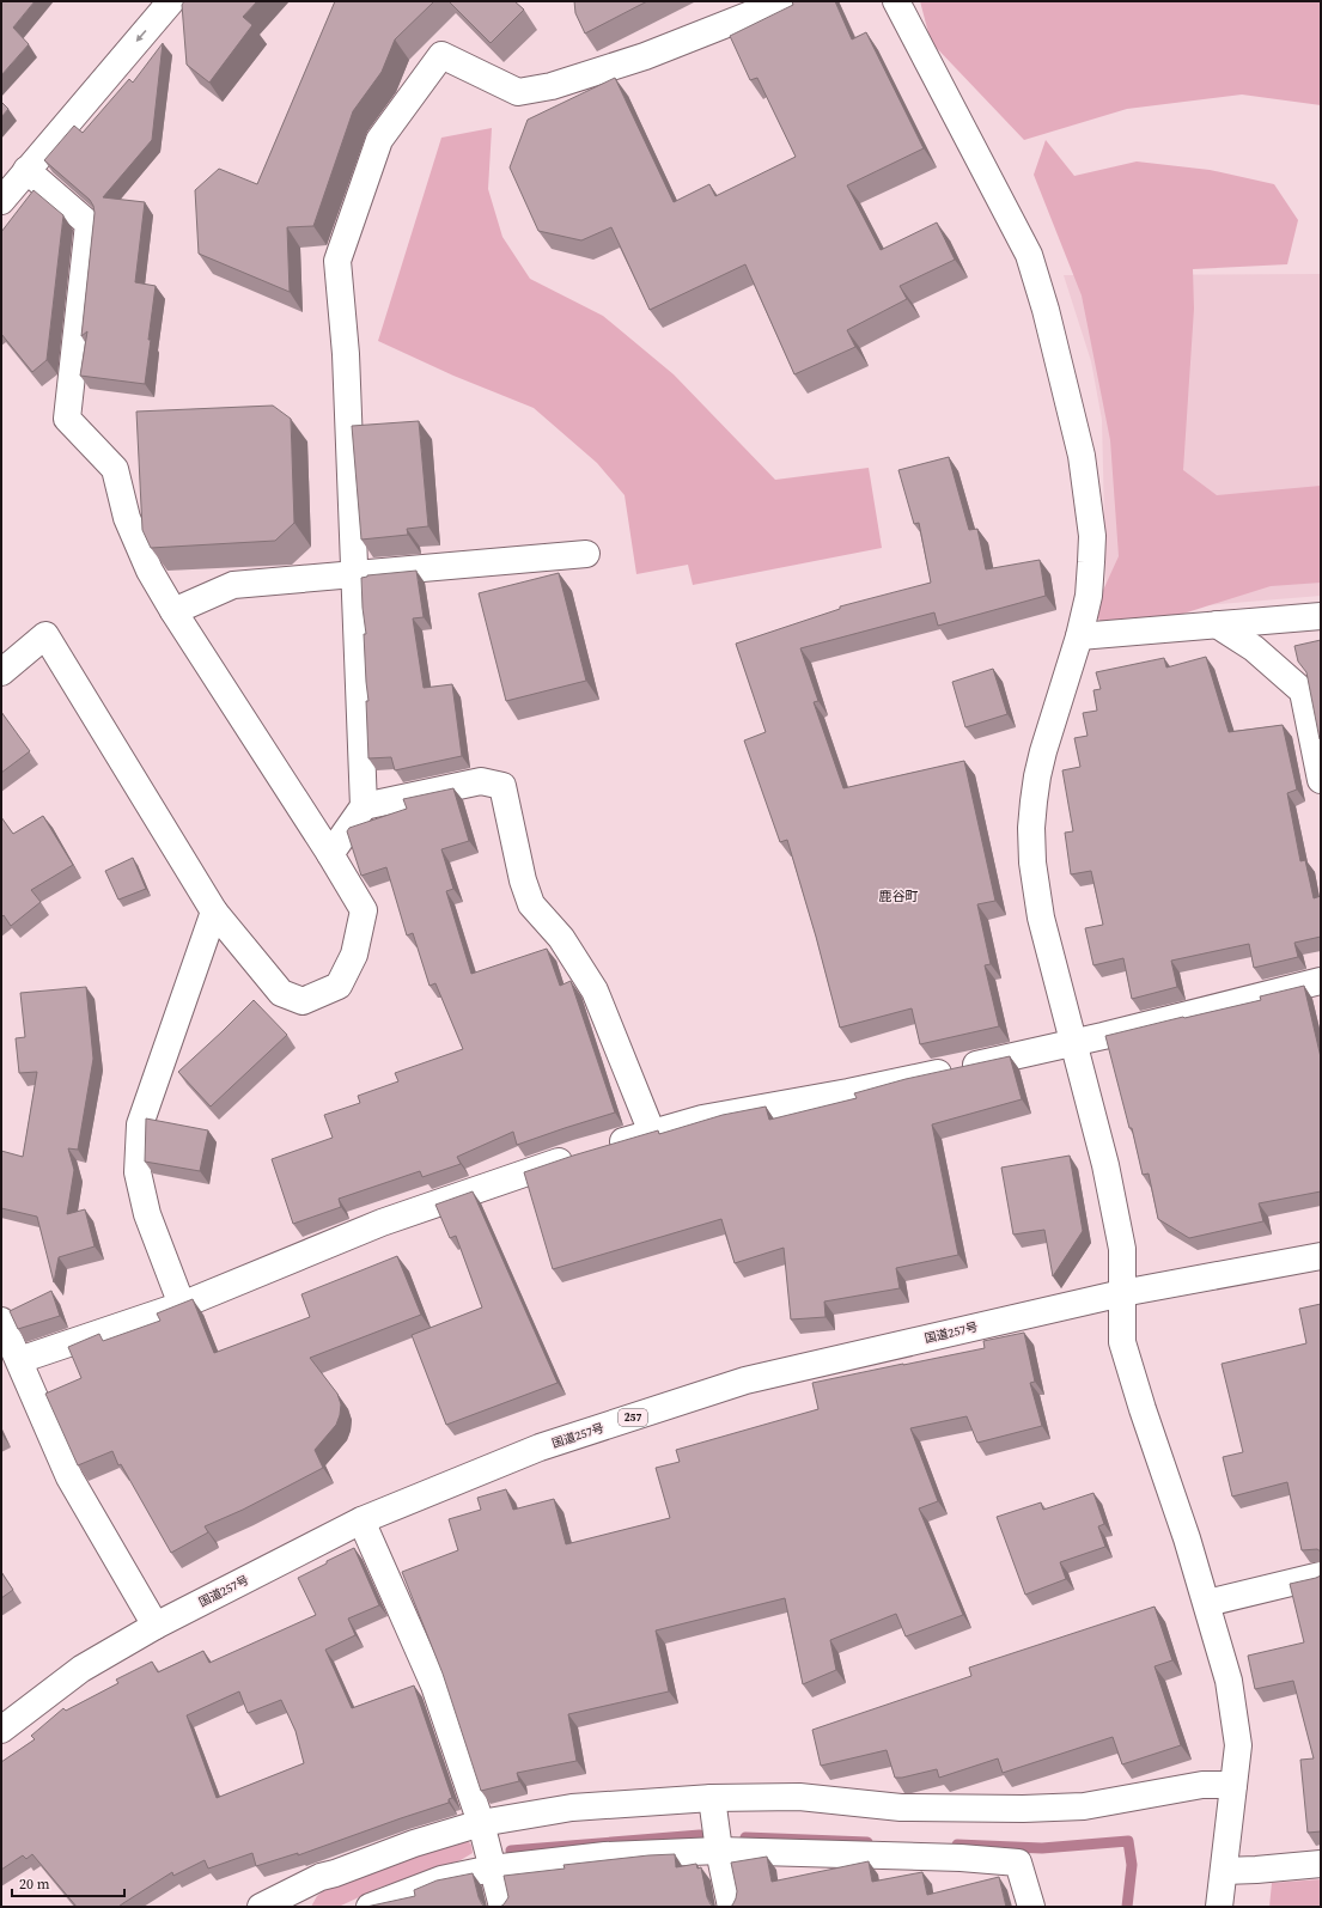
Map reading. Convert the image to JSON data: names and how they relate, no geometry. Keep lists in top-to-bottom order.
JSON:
{
  "streets": {
    "main road": ["国道257号", "257"]
  },
  "districts": ["鹿谷町"],
  "scale_bar": "20 m"
}
